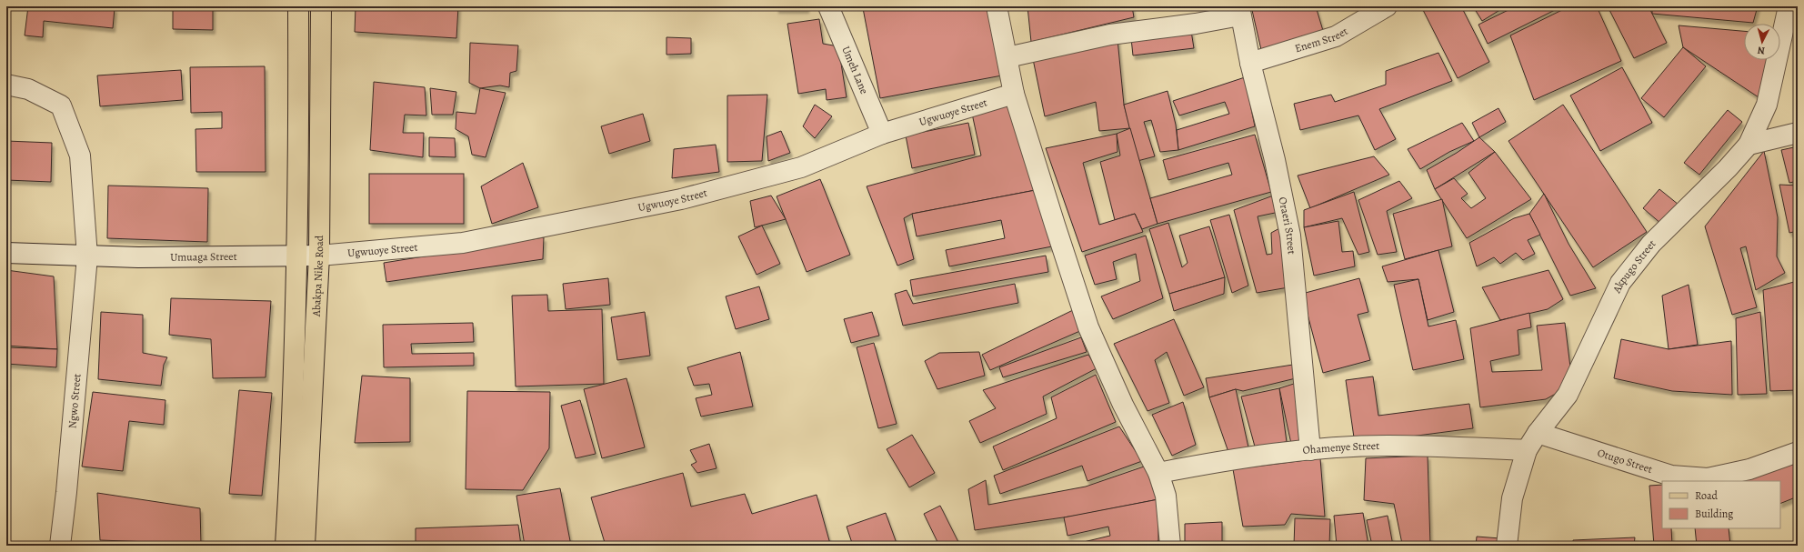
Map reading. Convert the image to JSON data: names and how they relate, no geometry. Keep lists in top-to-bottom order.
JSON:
{
  "streets": {
    "main road": ["Abakpa Nike Road"],
    "street": [
      "Enem Street",
      "Umeh Lane",
      "Ugwuoye Street",
      "Oraeri Street",
      "Umuaga Street",
      "Akpugo Street",
      "Ngwo Street",
      "Ohamenye Street",
      "Otugo Street"
    ]
  },
  "crossings": [
    ["Enem Street", "Oraeri Street"],
    ["Umeh Lane", "Ugwuoye Street"],
    ["Ugwuoye Street", "Umuaga Street"],
    ["Ugwuoye Street", "Abakpa Nike Road"],
    ["Oraeri Street", "Ohamenye Street"],
    ["Umuaga Street", "Abakpa Nike Road"],
    ["Umuaga Street", "Ngwo Street"],
    ["Akpugo Street", "Ohamenye Street"],
    ["Akpugo Street", "Otugo Street"]
  ],
  "legend": ["Road", "Building"],
  "north": "bottom"
}
